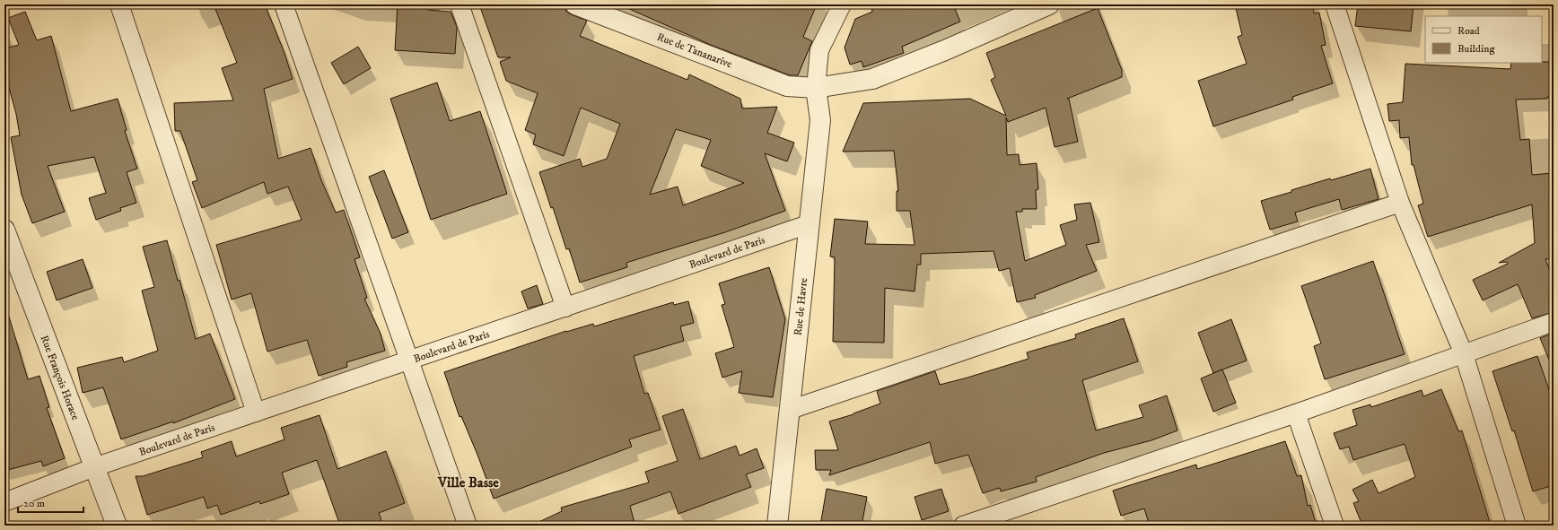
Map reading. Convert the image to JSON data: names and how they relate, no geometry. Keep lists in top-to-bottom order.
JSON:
{
  "streets": {
    "street": [
      "Rue de Tananarive",
      "Boulevard de Paris",
      "Rue de Havre",
      "Rue François Horace"
    ]
  },
  "crossings": [
    ["Rue de Tananarive", "Rue de Havre"],
    ["Boulevard de Paris", "Rue de Havre"],
    ["Boulevard de Paris", "Rue François Horace"]
  ],
  "districts": ["Ville Basse"],
  "legend": ["Road", "Building"],
  "scale_bar": "20 m"
}
